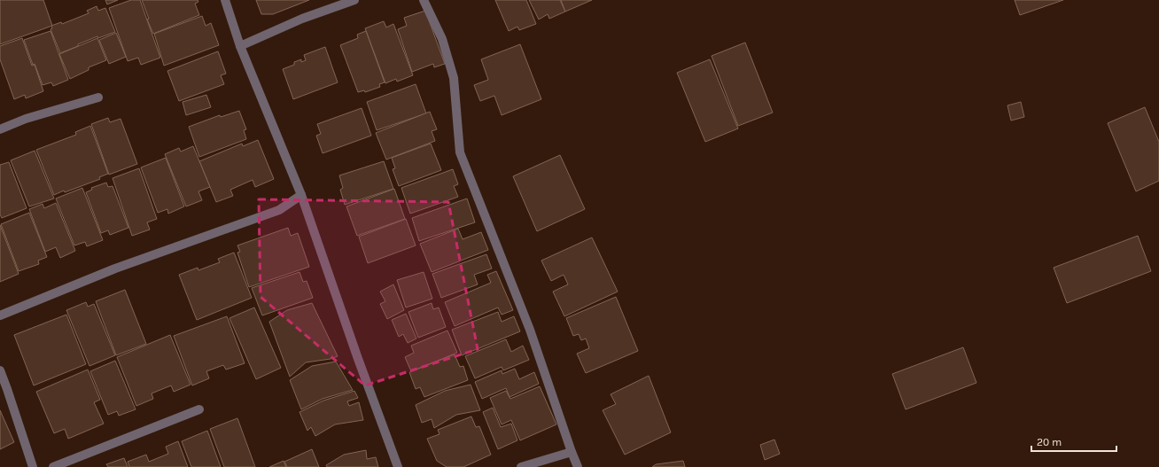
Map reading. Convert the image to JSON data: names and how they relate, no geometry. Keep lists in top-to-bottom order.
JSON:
{
  "scale_bar": "20 m"
}
